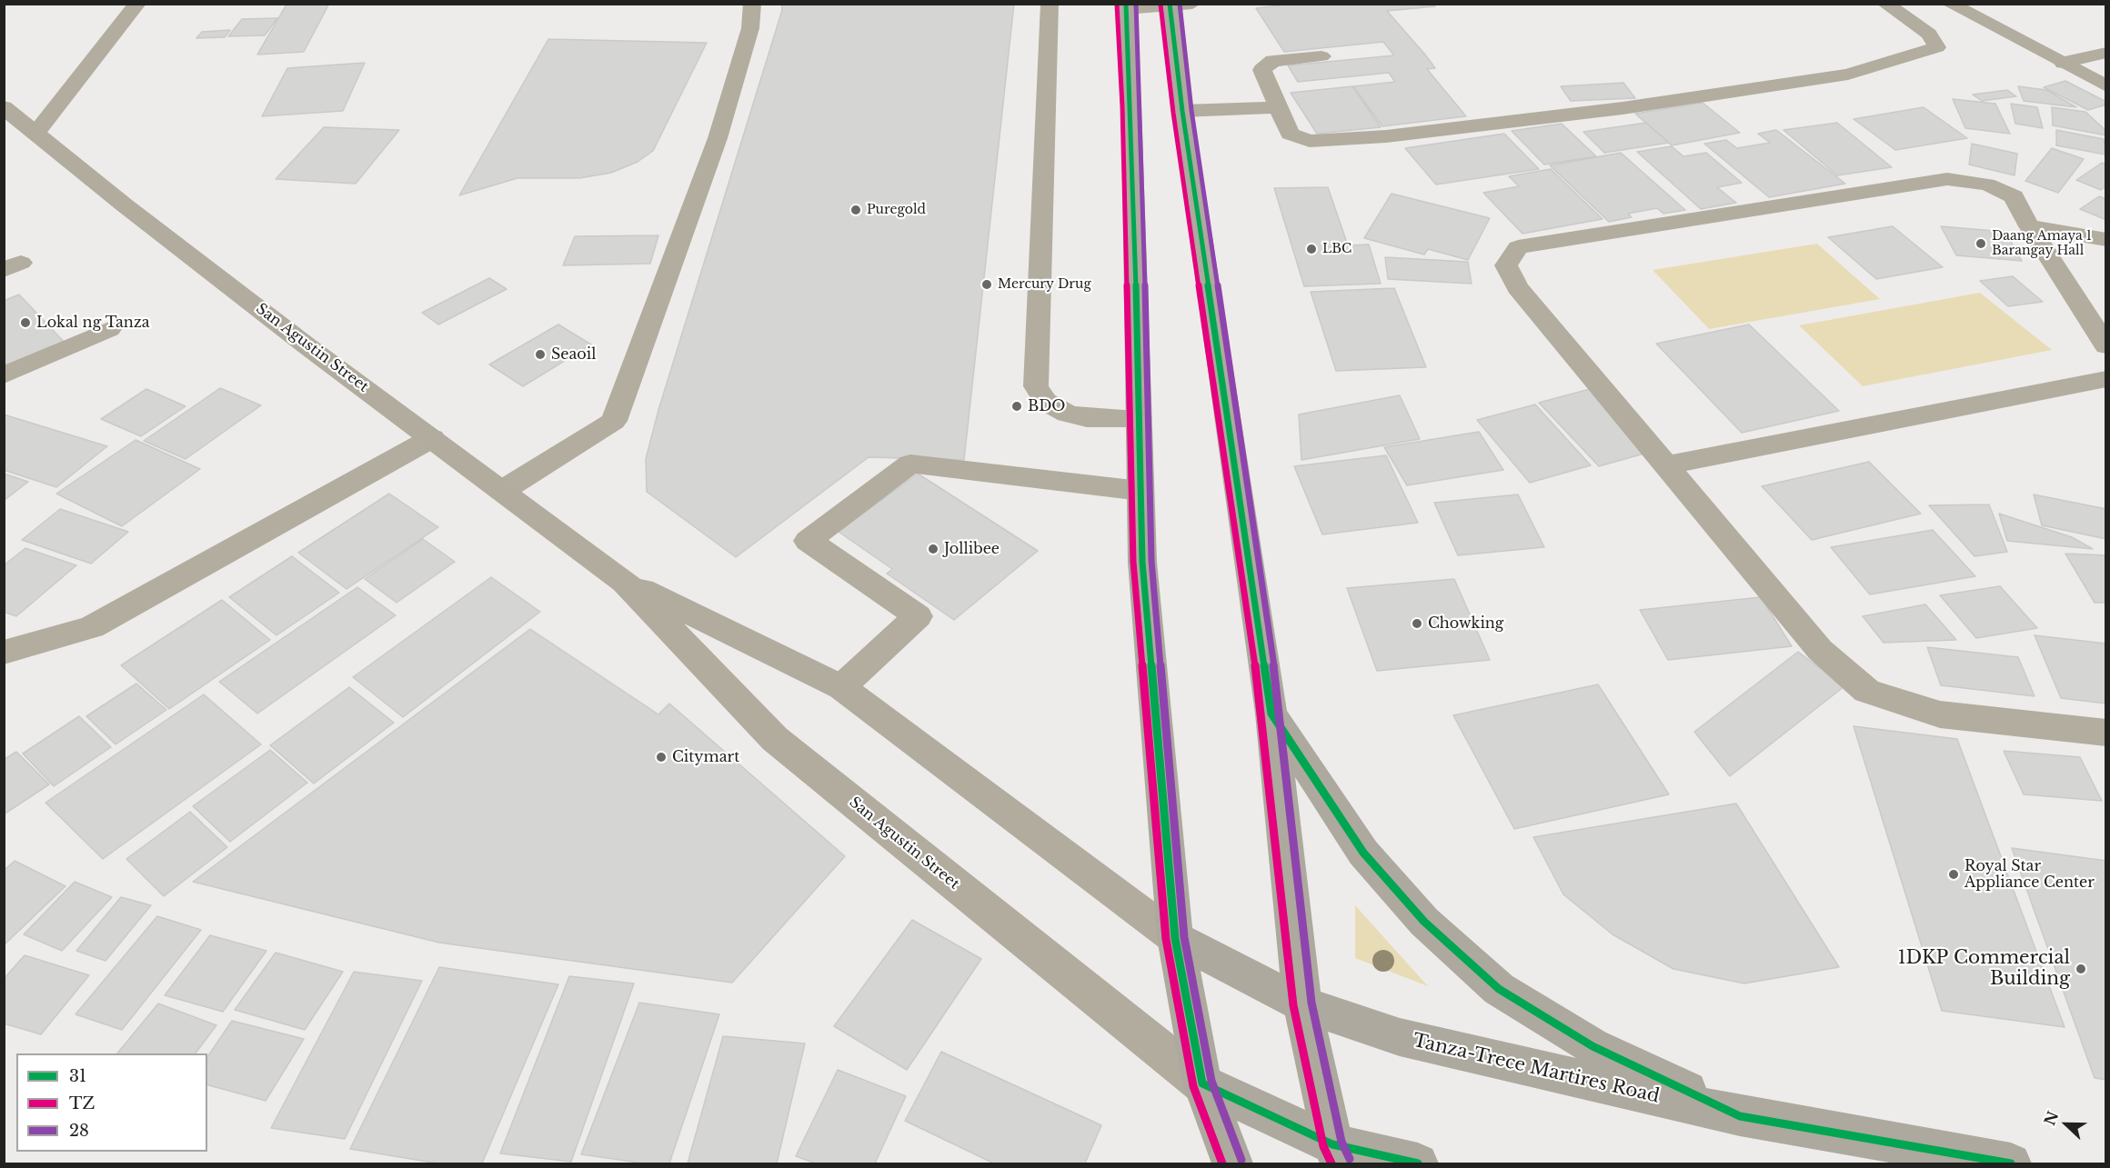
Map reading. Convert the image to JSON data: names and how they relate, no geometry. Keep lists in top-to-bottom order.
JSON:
{
  "streets": {
    "main road": ["San Agustin Street", "Tanza-Trece Martires Road"]
  },
  "crossings": [
    ["San Agustin Street", "Tanza-Trece Martires Road"]
  ],
  "places": [
    "Puregold",
    "Daang Amaya 1 Barangay Hall",
    "LBC",
    "Mercury Drug",
    "Lokal ng Tanza",
    "Seaoil",
    "BDO",
    "Jollibee",
    "Chowking",
    "Citymart",
    "Royal Star Appliance Center",
    "1DKP Commercial Building"
  ],
  "lines": ["transit line 31", "transit line 28", "transit line TZ"],
  "legend": ["31", "TZ", "28"],
  "north": "left"
}
